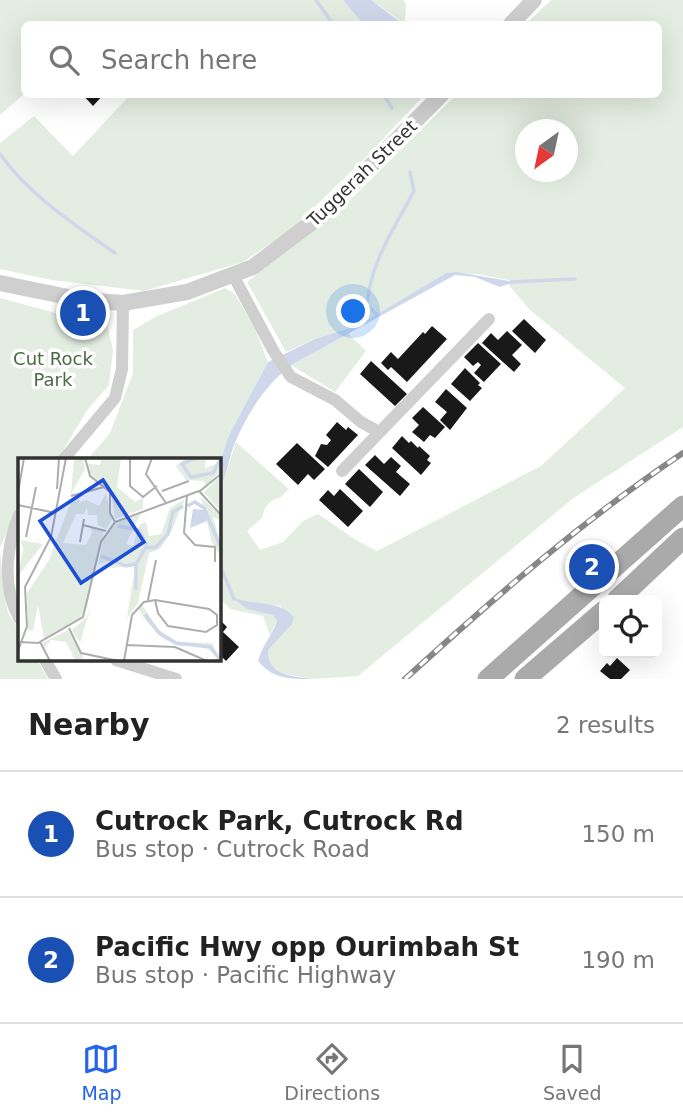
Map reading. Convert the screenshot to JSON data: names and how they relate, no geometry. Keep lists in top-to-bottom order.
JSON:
{
  "streets": {
    "street": ["Tuggerah Street"]
  },
  "parks": ["Cut Rock Park"],
  "north": "bottom left",
  "page": {
    "search": "Search here",
    "pins": ["1", "2"],
    "heading": ["Nearby", "2 results"],
    "list": [
      {
        "mark": "1",
        "name": "Cutrock Park, Cutrock Rd",
        "note": "Bus stop · Cutrock Road",
        "value": "150 m"
      },
      {
        "mark": "2",
        "name": "Pacific Hwy opp Ourimbah St",
        "note": "Bus stop · Pacific Highway",
        "value": "190 m"
      }
    ],
    "nav": ["Map", "Directions", "Saved"]
  }
}
